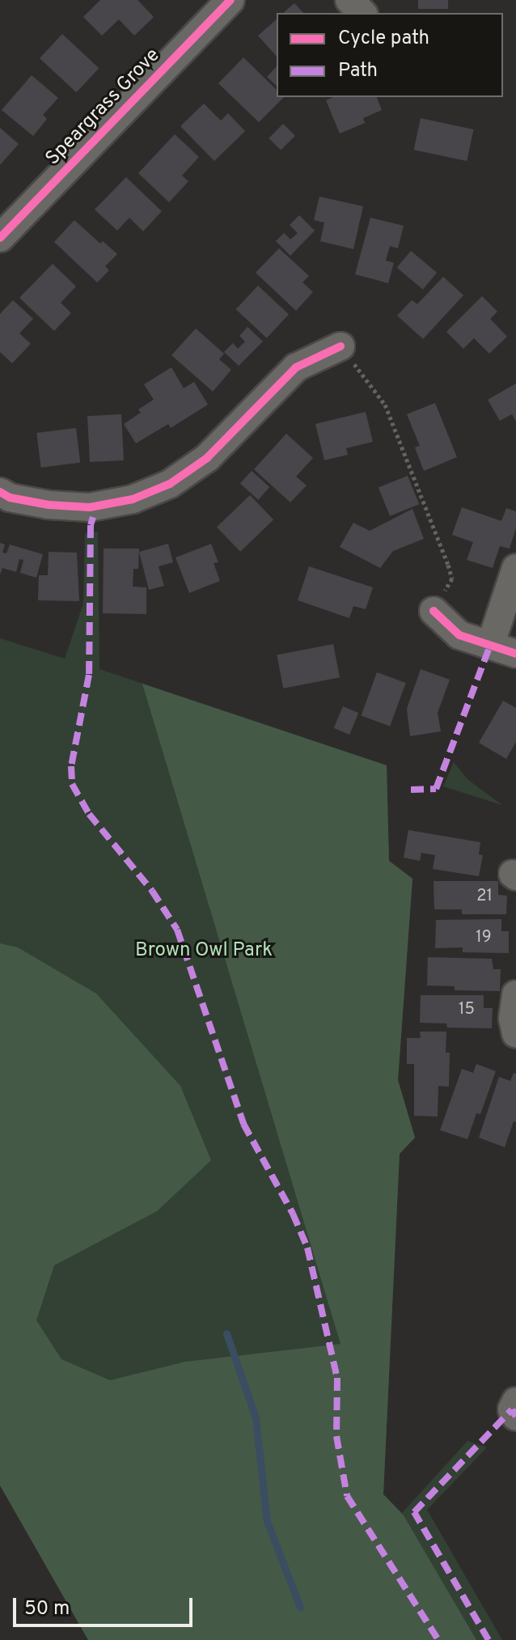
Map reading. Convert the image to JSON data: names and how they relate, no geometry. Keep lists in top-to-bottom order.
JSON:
{
  "streets": {
    "street": ["Speargrass Grove"]
  },
  "parks": ["Brown Owl Park"],
  "house_numbers": ["21", "19", "15"],
  "legend": ["Cycle path", "Path"],
  "scale_bar": "50 m"
}
